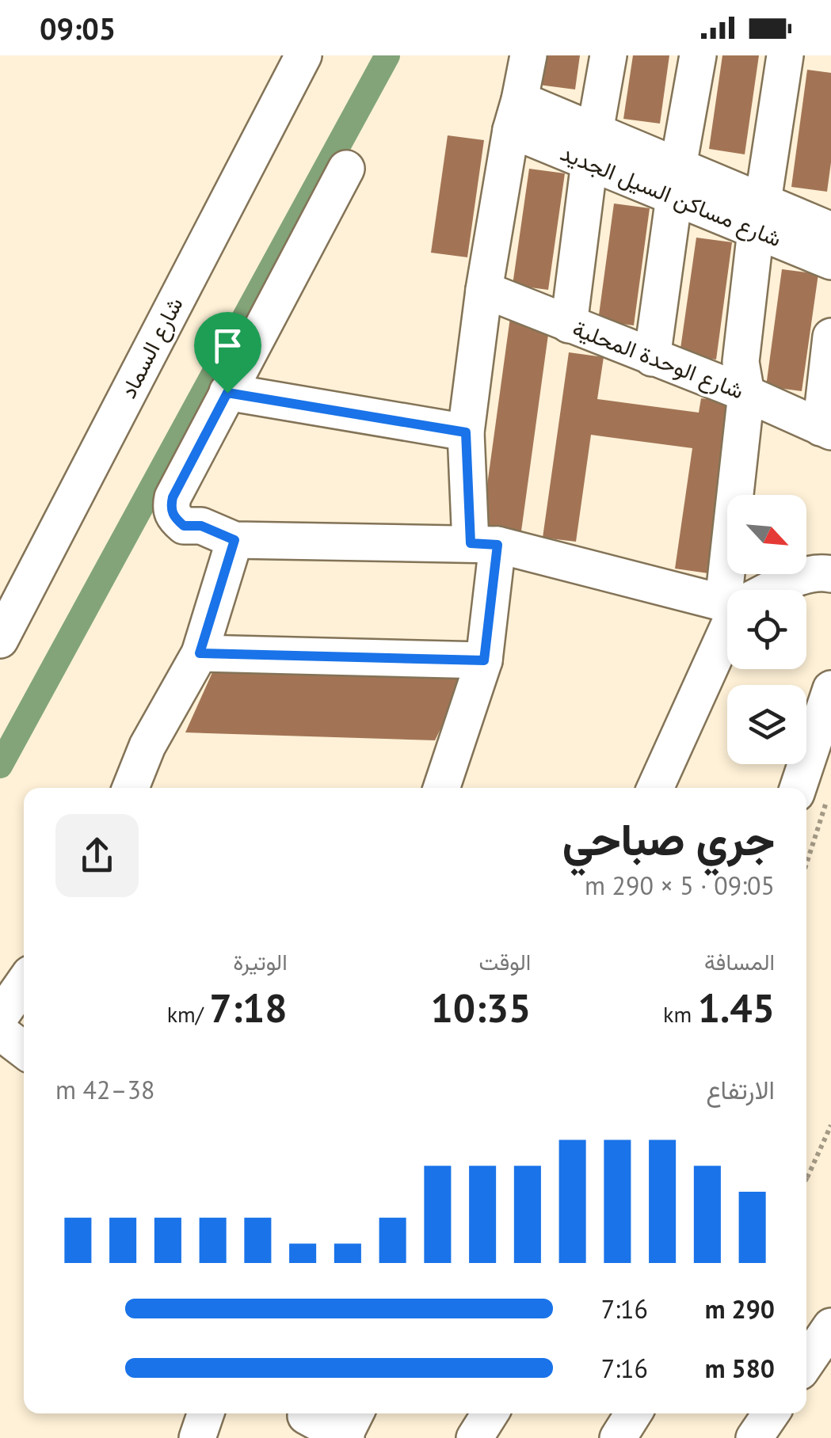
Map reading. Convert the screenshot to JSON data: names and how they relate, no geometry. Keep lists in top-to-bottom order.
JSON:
{
  "streets": {
    "street": ["شارع مساكن السيل الجديد", "شارع السماد", "شارع الوحدة المحلية"]
  },
  "north": "bottom right",
  "page": {
    "status": "09:05",
    "heading": ["جري صباحي", "09:05 · 5 × 290 m"],
    "stats": [
      ["المسافة", "1.45 km"],
      ["الوقت", "10:35"],
      ["الوتيرة", "7:18 /km"]
    ],
    "chart": ["الارتفاع", "38–42 m"],
    "list": [
      {
        "name": "290 m",
        "note": "7:16"
      },
      {
        "name": "580 m",
        "note": "7:16"
      }
    ]
  }
}
